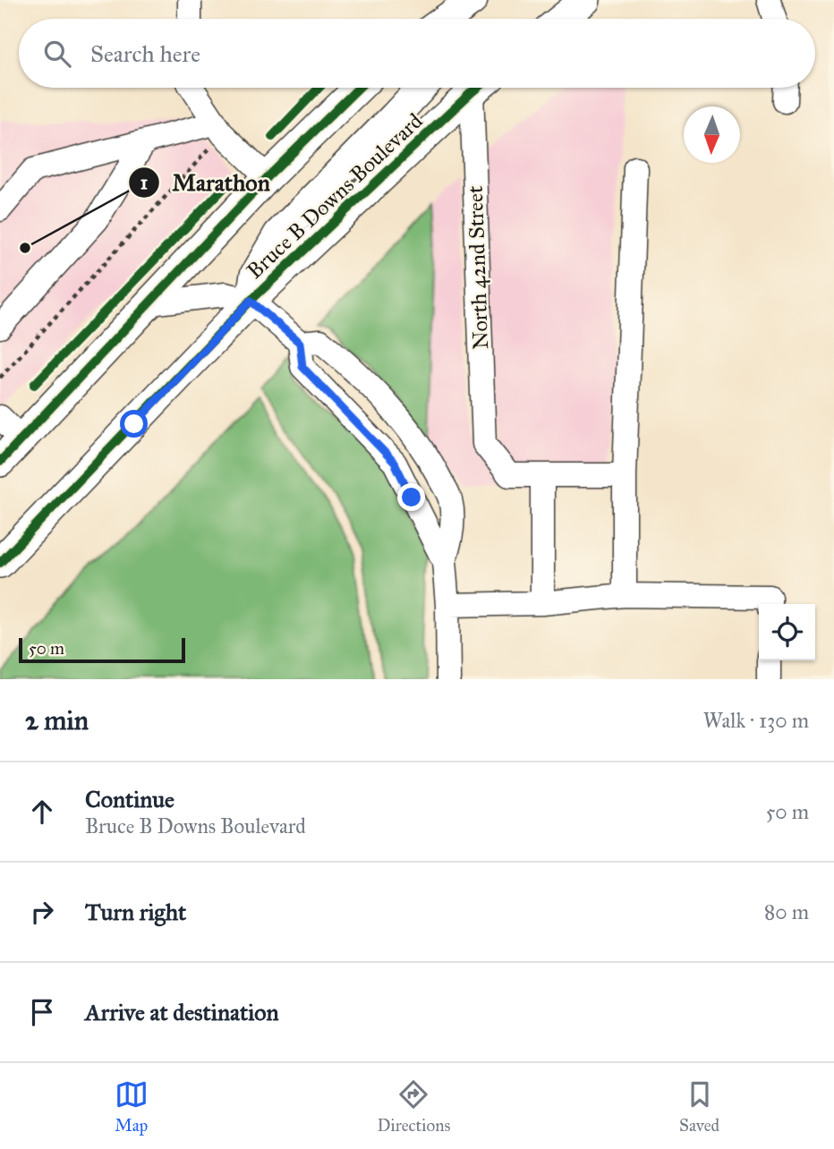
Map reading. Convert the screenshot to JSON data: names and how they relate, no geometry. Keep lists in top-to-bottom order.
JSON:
{
  "streets": {
    "main road": ["Bruce B Downs Boulevard"],
    "street": ["North 42nd Street"]
  },
  "places": ["Marathon"],
  "scale_bar": "50 m",
  "north": "bottom",
  "page": {
    "search": "Search here",
    "scale": "50 m",
    "heading": ["2 min", "Walk · 130 m"],
    "list": [
      ["Continue", "Bruce B Downs Boulevard", "50 m"],
      ["Turn right", "80 m"],
      "Arrive at destination"
    ],
    "nav": ["Map", "Directions", "Saved"]
  }
}
